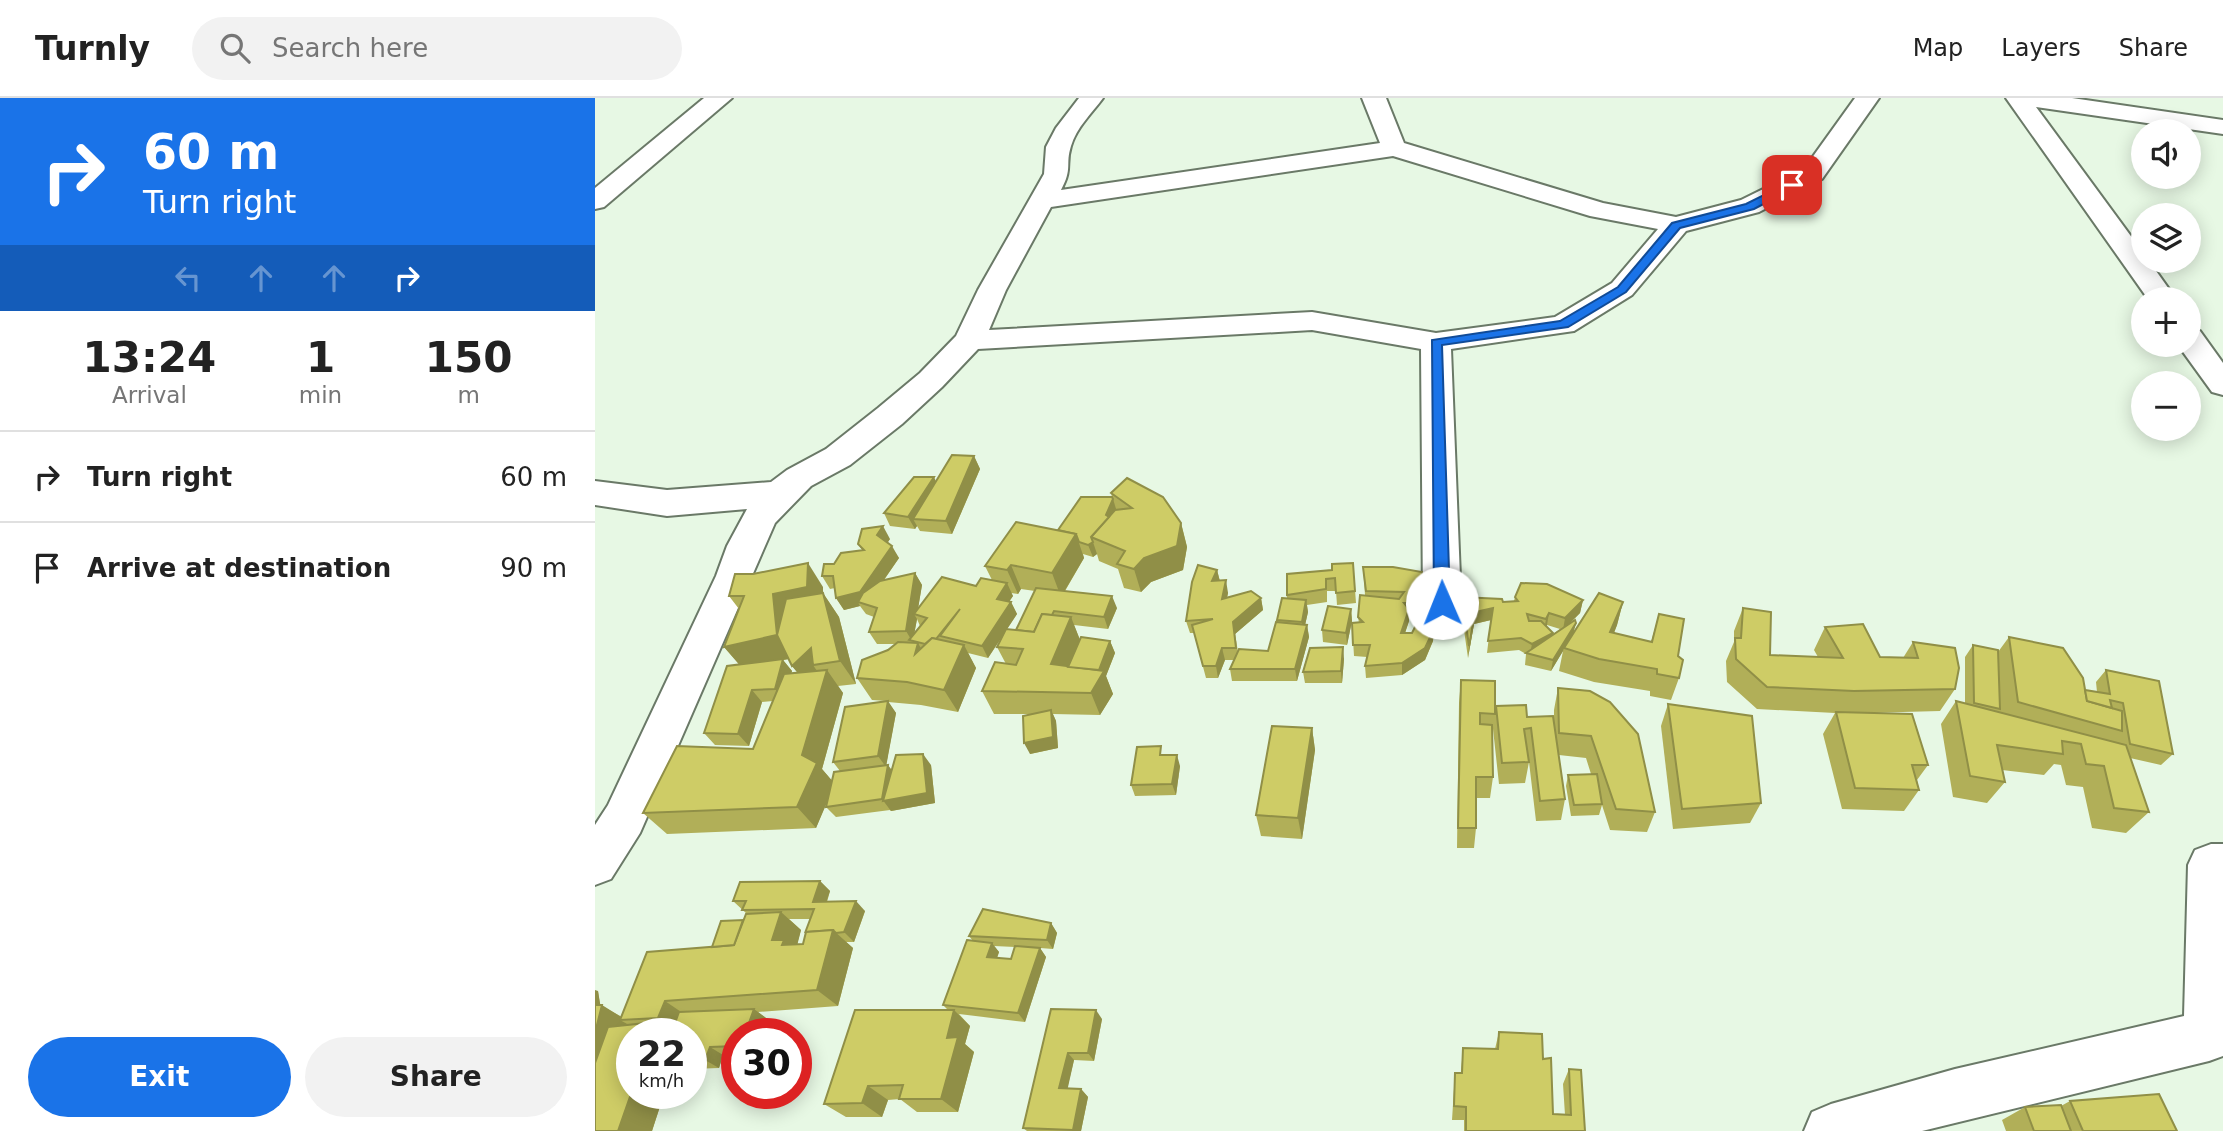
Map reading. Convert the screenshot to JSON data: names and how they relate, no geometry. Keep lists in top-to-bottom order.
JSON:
{
  "page": {
    "header": "Turnly",
    "search": "Search here",
    "nav": ["Map", "Layers", "Share"],
    "turn": ["60 m", "Turn right"],
    "map_buttons": ["+", "−"],
    "eta": [
      "13:24",
      "Arrival",
      "1",
      "min",
      "150",
      "m"
    ],
    "list": [
      {
        "name": "Turn right",
        "value": "60 m"
      },
      {
        "name": "Arrive at destination",
        "value": "90 m"
      }
    ],
    "speed": "22 km/h",
    "limit": "30",
    "buttons": ["Exit", "Share"]
  }
}
